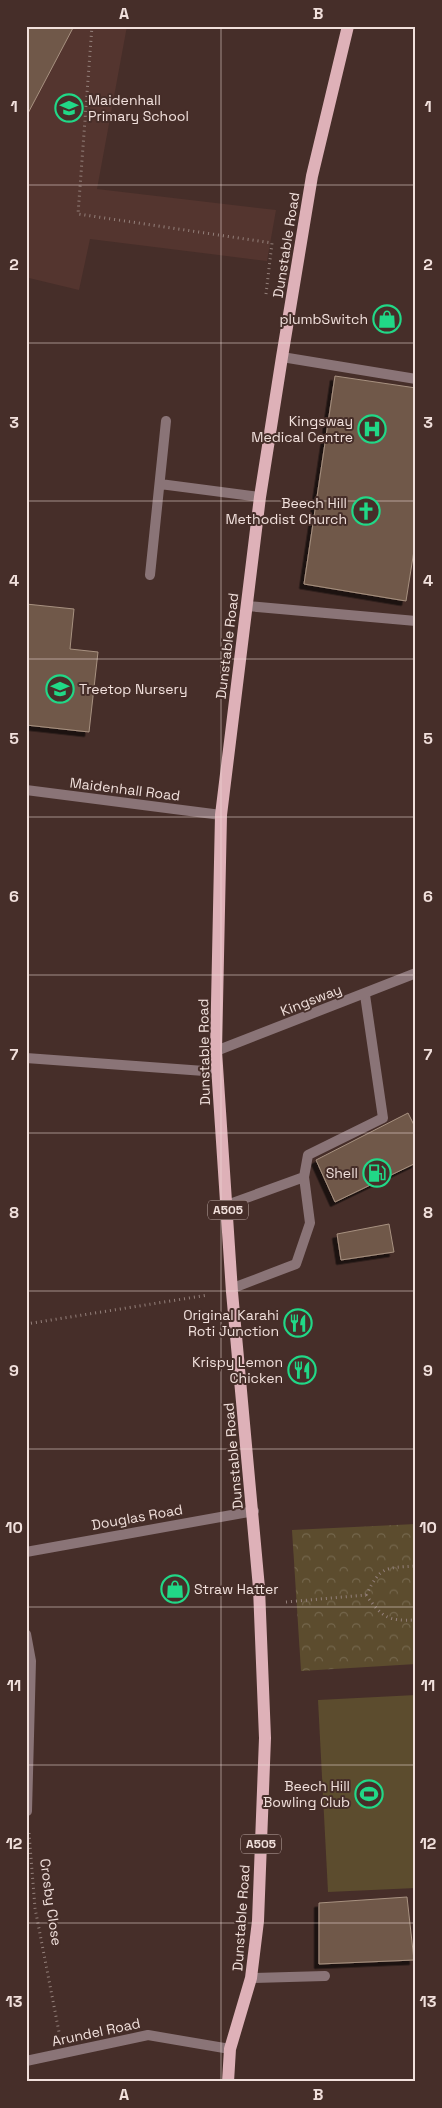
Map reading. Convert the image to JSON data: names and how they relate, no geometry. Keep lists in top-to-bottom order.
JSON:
{
  "streets": {
    "main road": ["Dunstable Road", "A505"],
    "street": [
      "Maidenhall Road",
      "Kingsway",
      "Douglas Road",
      "Arundel Road"
    ],
    "path": ["Crosby Close"]
  },
  "crossings": [
    ["Dunstable Road", "Maidenhall Road"],
    ["Dunstable Road", "Kingsway"],
    ["Dunstable Road", "Douglas Road"],
    ["Dunstable Road", "Arundel Road"],
    ["Crosby Close", "Arundel Road"]
  ],
  "places": {
    "school or university": ["Maidenhall Primary School", "Treetop Nursery"],
    "shop": ["plumbSwitch", "Straw Hatter"],
    "hospital": ["Kingsway Medical Centre"],
    "church": ["Beech Hill Methodist Church"],
    "fuel station": ["Shell"],
    "restaurant": ["Original Karahi Roti Junction", "Krispy Lemon Chicken"],
    "sports": ["Beech Hill Bowling Club"]
  },
  "grid": {
    "columns": ["A", "B"],
    "rows": [
      "1",
      "2",
      "3",
      "4",
      "5",
      "6",
      "7",
      "8",
      "9",
      "10",
      "11",
      "12",
      "13"
    ]
  }
}
